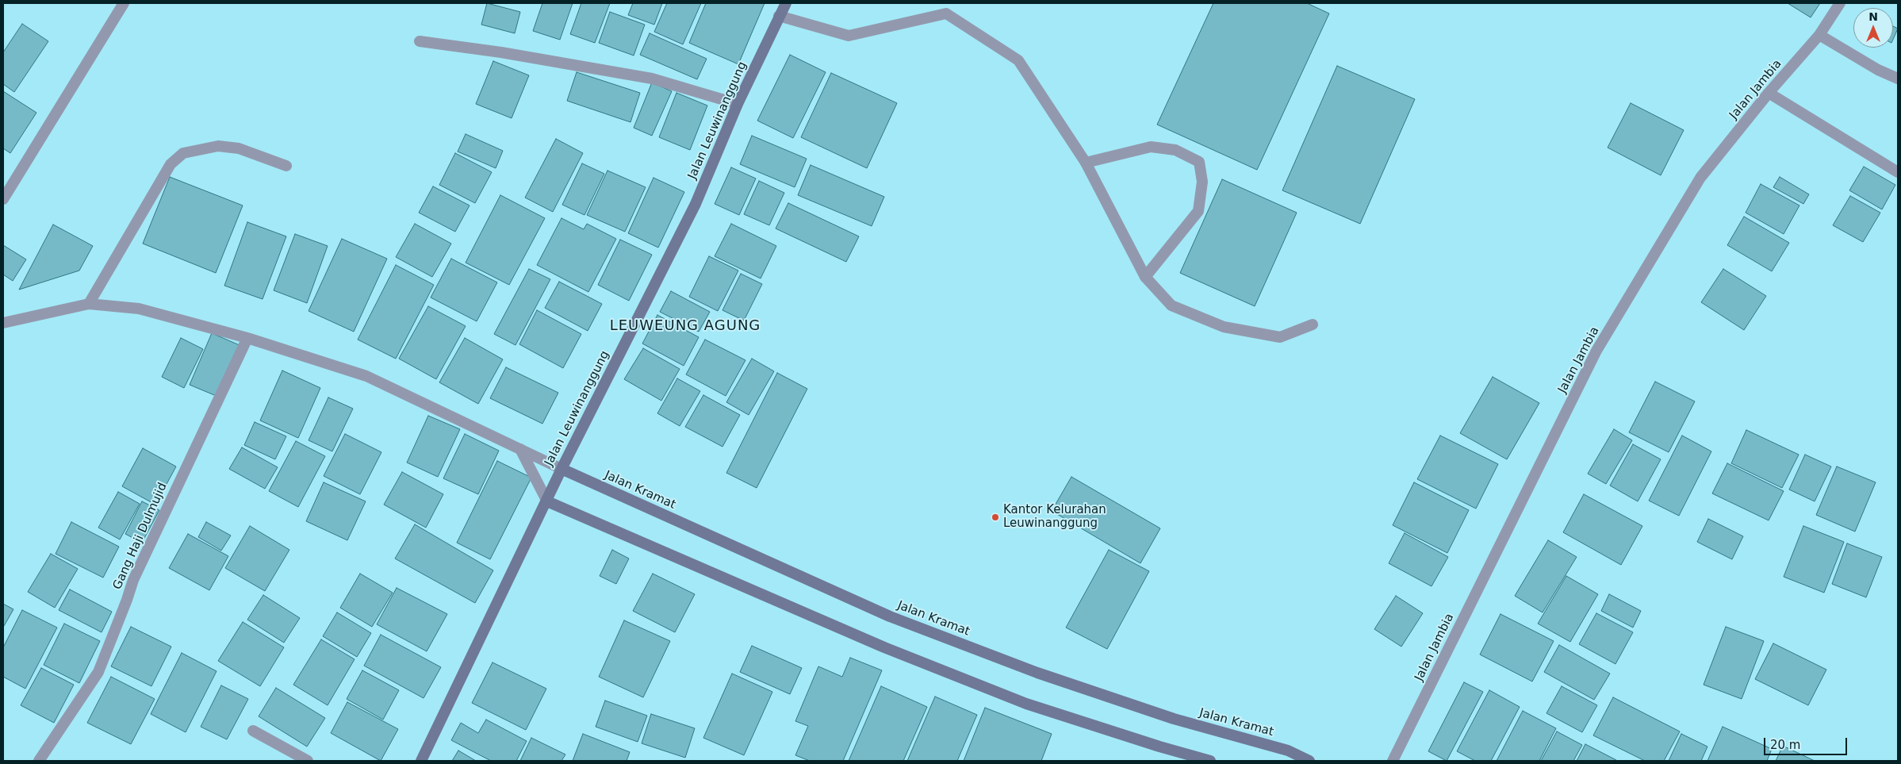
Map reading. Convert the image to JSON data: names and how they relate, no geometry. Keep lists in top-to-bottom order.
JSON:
{
  "streets": {
    "main road": ["Jalan Leuwinanggung", "Jalan Kramat"],
    "street": ["Jalan Jambia", "Gang Haji Dulmujid"]
  },
  "crossings": [
    ["Jalan Leuwinanggung", "Jalan Kramat"]
  ],
  "districts": ["LEUWEUNG AGUNG"],
  "places": ["Kantor Kelurahan Leuwinanggung"],
  "scale_bar": "20 m",
  "north": "top"
}
